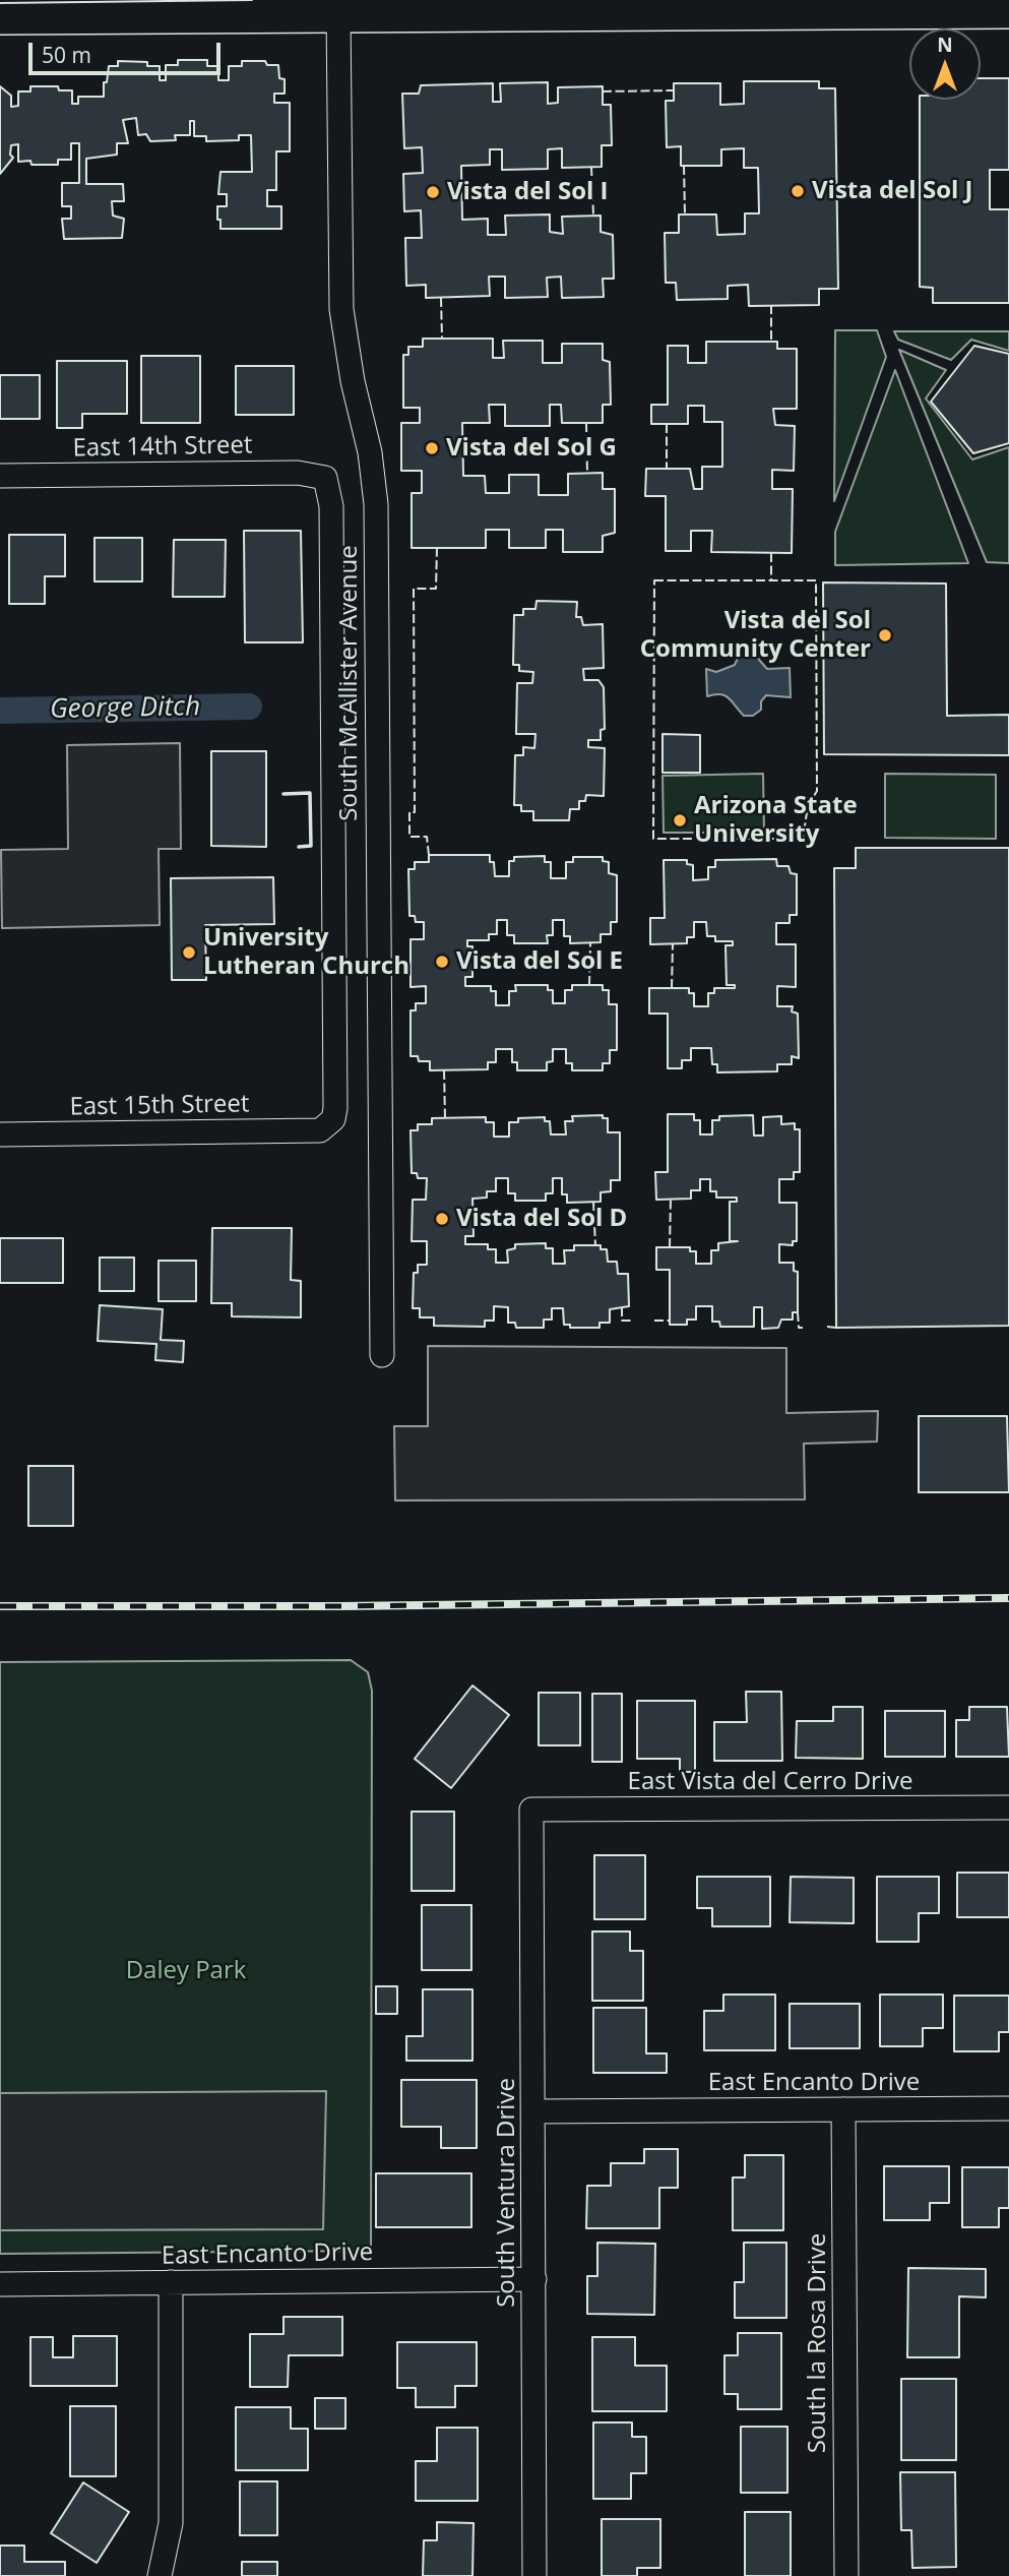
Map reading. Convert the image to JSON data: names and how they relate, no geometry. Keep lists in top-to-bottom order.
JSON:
{
  "streets": {
    "street": [
      "East 14th Street",
      "South McAllister Avenue",
      "East 15th Street",
      "East Vista del Cerro Drive",
      "East Encanto Drive",
      "South Ventura Drive",
      "South la Rosa Drive"
    ]
  },
  "crossings": [
    ["East 14th Street", "South McAllister Avenue"],
    ["South McAllister Avenue", "East 15th Street"],
    ["East Vista del Cerro Drive", "South Ventura Drive"],
    ["East Encanto Drive", "South Ventura Drive"],
    ["East Encanto Drive", "South la Rosa Drive"]
  ],
  "water": ["George Ditch"],
  "parks": ["Daley Park"],
  "places": [
    "Vista del Sol J",
    "Vista del Sol I",
    "Vista del Sol G",
    "Vista del Sol Community Center",
    "Arizona State University",
    "University Lutheran Church",
    "Vista del Sol E",
    "Vista del Sol D"
  ],
  "scale_bar": "50 m",
  "north": "top"
}
